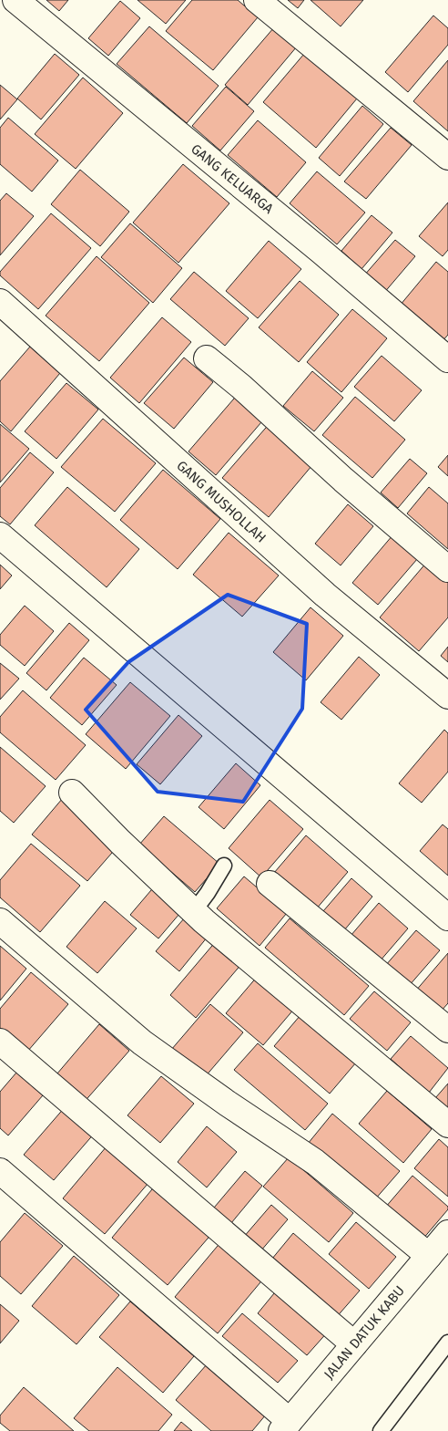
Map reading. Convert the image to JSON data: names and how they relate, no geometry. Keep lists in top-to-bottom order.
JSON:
{
  "streets": {
    "street": ["GANG KELUARGA", "GANG MUSHOLLAH", "JALAN DATUK KABU"]
  }
}
